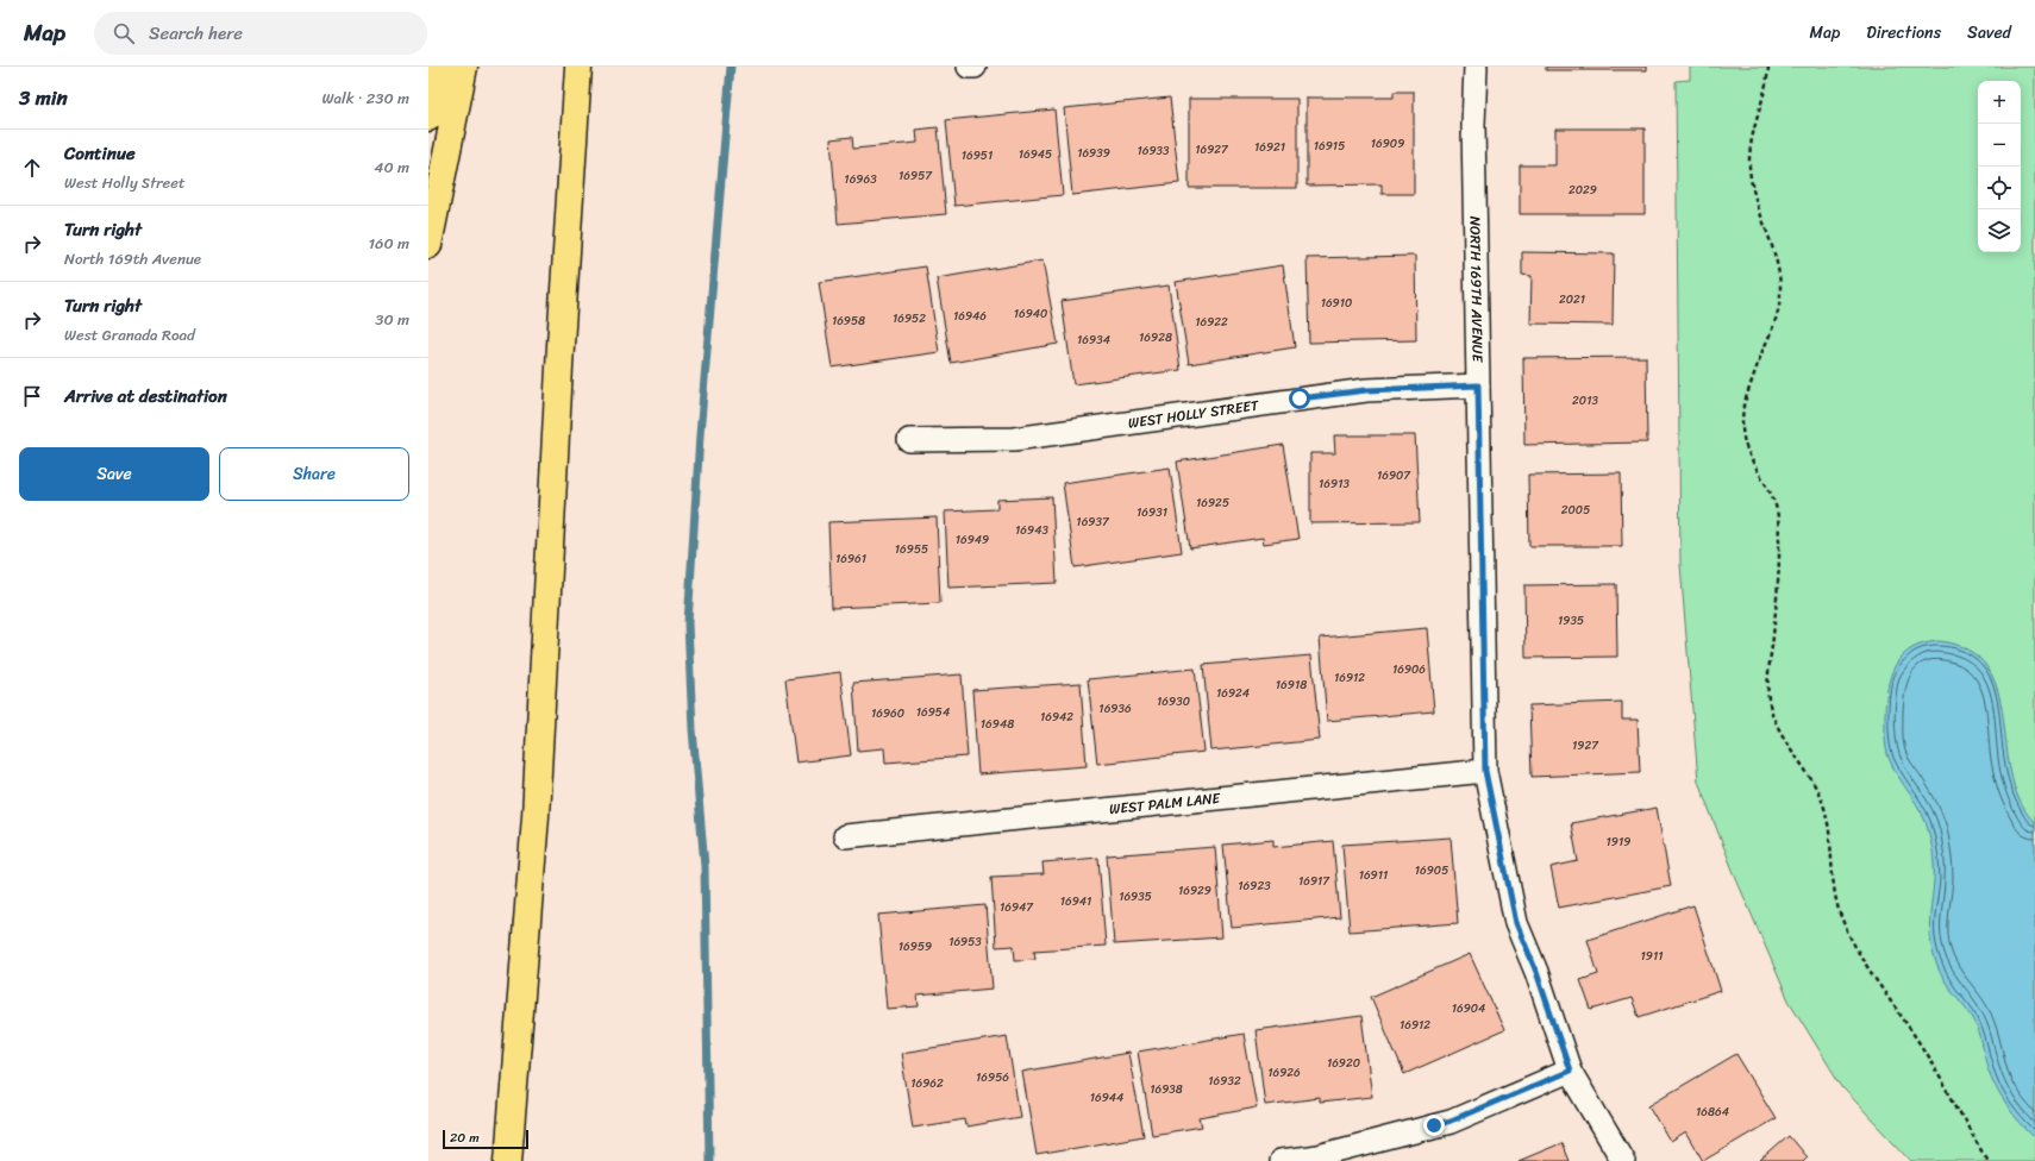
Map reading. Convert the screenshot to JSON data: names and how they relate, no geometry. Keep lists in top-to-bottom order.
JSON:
{
  "streets": {
    "street": ["NORTH 169TH AVENUE", "WEST HOLLY STREET", "WEST PALM LANE"]
  },
  "crossings": [
    ["NORTH 169TH AVENUE", "WEST HOLLY STREET"],
    ["NORTH 169TH AVENUE", "WEST PALM LANE"]
  ],
  "house_numbers": [
    "16909",
    "16915",
    "16921",
    "16927",
    "16933",
    "16939",
    "16945",
    "16951",
    "16957",
    "16963",
    "2029",
    "2021",
    "16910",
    "16940",
    "16946",
    "16952",
    "16958",
    "16922",
    "16928",
    "16934",
    "2013",
    "16907",
    "16913",
    "16925",
    "2005",
    "16931",
    "16937",
    "16943",
    "16949",
    "16955",
    "16961",
    "1935",
    "16906",
    "16912",
    "16918",
    "16924",
    "16930",
    "16936",
    "16954",
    "16960",
    "16942",
    "16948",
    "1927",
    "1919",
    "16905",
    "16911",
    "16917",
    "16923",
    "16929",
    "16935",
    "16941",
    "16947",
    "16953",
    "16959",
    "1911",
    "16904",
    "16912",
    "16920",
    "16926",
    "16956",
    "16932",
    "16962",
    "16938",
    "16944",
    "16864"
  ],
  "scale_bar": "20 m",
  "page": {
    "header": "Map",
    "search": "Search here",
    "nav": ["Map", "Directions", "Saved"],
    "heading": ["3 min", "Walk · 230 m"],
    "map_buttons": ["+", "−"],
    "list": [
      ["Continue", "West Holly Street", "40 m"],
      ["Turn right", "North 169th Avenue", "160 m"],
      ["Turn right", "West Granada Road", "30 m"],
      "Arrive at destination"
    ],
    "buttons": ["Save", "Share"],
    "scale": "20 m"
  }
}
